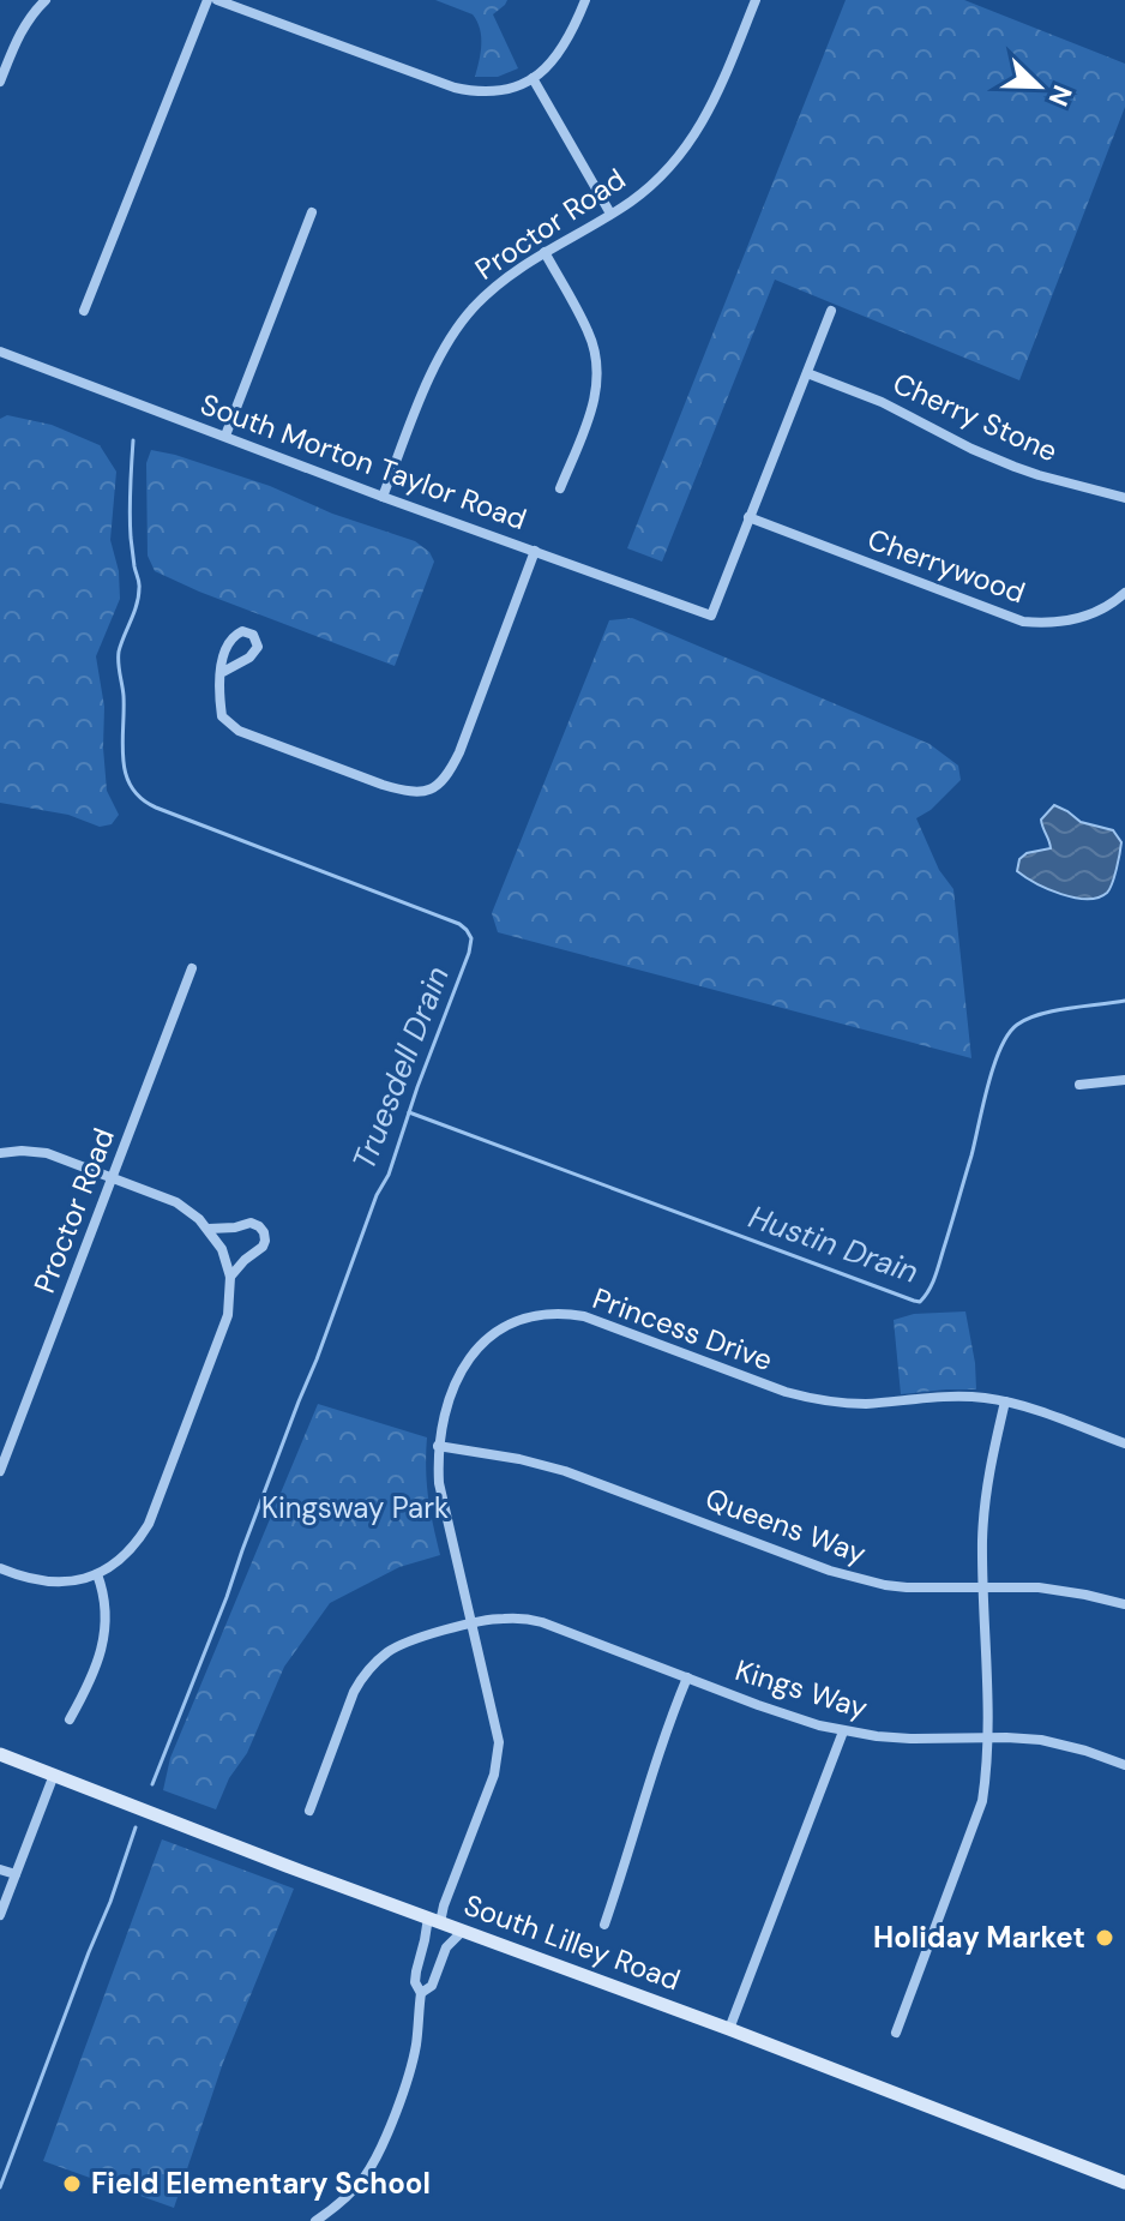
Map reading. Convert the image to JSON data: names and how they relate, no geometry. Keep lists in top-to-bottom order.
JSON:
{
  "streets": {
    "street": [
      "Proctor Road",
      "Cherry Stone",
      "South Morton Taylor Road",
      "Cherrywood",
      "Princess Drive",
      "Queens Way",
      "Kings Way",
      "South Lilley Road"
    ]
  },
  "crossings": [
    ["Proctor Road", "South Morton Taylor Road"],
    ["South Morton Taylor Road", "Cherrywood"],
    ["Princess Drive", "Queens Way"],
    ["Princess Drive", "Kings Way"],
    ["Princess Drive", "South Lilley Road"]
  ],
  "water": ["Truesdell Drain", "Hustin Drain"],
  "parks": ["Kingsway Park"],
  "places": ["Holiday Market", "Field Elementary School"],
  "north": "bottom right"
}
